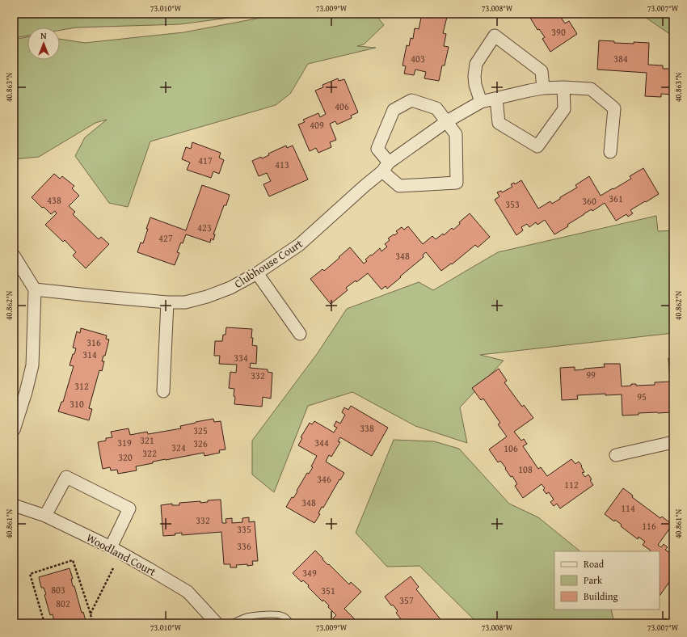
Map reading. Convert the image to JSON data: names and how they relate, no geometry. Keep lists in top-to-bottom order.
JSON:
{
  "streets": {
    "street": ["Clubhouse Court", "Woodland Court"]
  },
  "house_numbers": [
    "390",
    "403",
    "384",
    "406",
    "409",
    "417",
    "413",
    "361",
    "438",
    "360",
    "353",
    "423",
    "427",
    "348",
    "316",
    "314",
    "334",
    "99",
    "332",
    "312",
    "95",
    "310",
    "338",
    "325",
    "321",
    "319",
    "344",
    "326",
    "324",
    "106",
    "322",
    "320",
    "108",
    "346",
    "112",
    "348",
    "114",
    "332",
    "116",
    "335",
    "336",
    "349",
    "803",
    "351",
    "357",
    "802"
  ],
  "legend": ["Road", "Park", "Building"],
  "north": "top",
  "coordinates": [
    "73.010°W",
    "73.009°W",
    "73.008°W",
    "73.007°W",
    "40.863°N",
    "40.862°N",
    "40.861°N"
  ]
}
